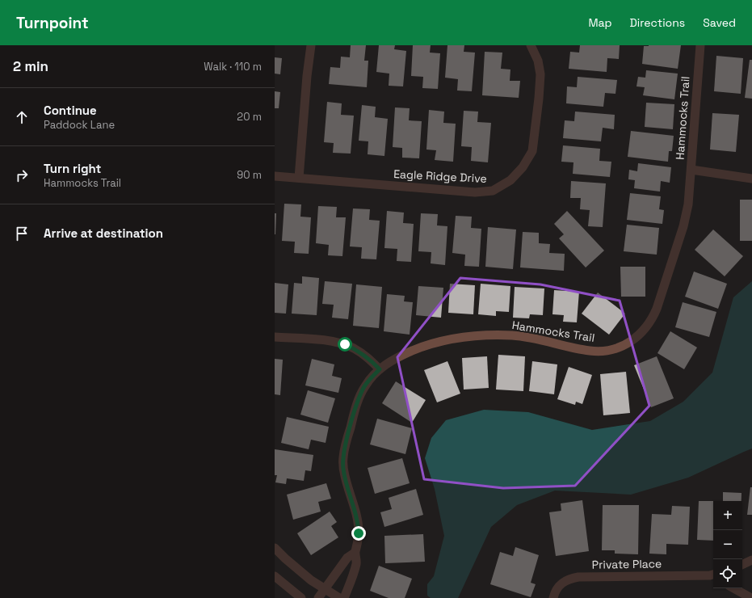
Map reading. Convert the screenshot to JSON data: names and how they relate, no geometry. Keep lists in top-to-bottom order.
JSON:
{
  "streets": {
    "street": ["Hammocks Trail", "Eagle Ridge Drive", "Private Place"]
  },
  "page": {
    "header": "Turnpoint",
    "nav": ["Map", "Directions", "Saved"],
    "heading": ["2 min", "Walk · 110 m"],
    "list": [
      ["Continue", "Paddock Lane", "20 m"],
      ["Turn right", "Hammocks Trail", "90 m"],
      "Arrive at destination"
    ],
    "map_buttons": ["+", "−"]
  }
}
